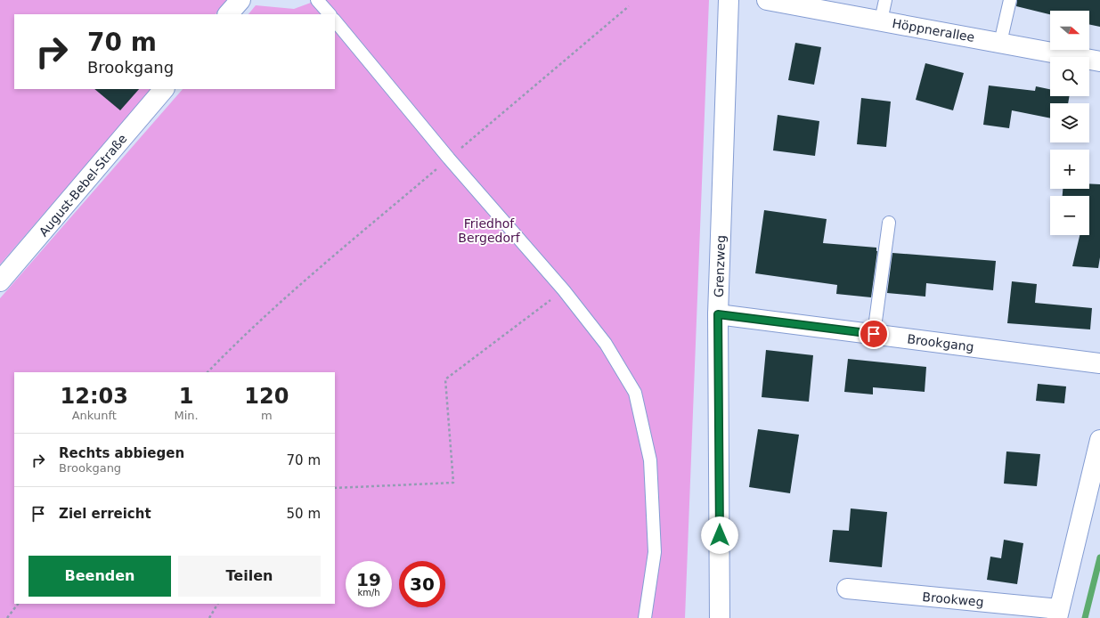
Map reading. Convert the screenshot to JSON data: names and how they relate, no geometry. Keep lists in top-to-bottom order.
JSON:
{
  "streets": {
    "street": [
      "Höppnerallee",
      "August-Bebel-Straße",
      "Grenzweg",
      "Brookgang",
      "Brookweg"
    ]
  },
  "crossings": [
    ["Grenzweg", "Brookgang"]
  ],
  "parks": ["Friedhof Bergedorf"],
  "north": "right",
  "page": {
    "map_buttons": ["+", "−"],
    "turn": ["70 m", "Brookgang"],
    "eta": [
      "12:03",
      "Ankunft",
      "1",
      "Min.",
      "120",
      "m"
    ],
    "list": [
      {
        "name": "Rechts abbiegen",
        "note": "Brookgang",
        "value": "70 m"
      },
      {
        "name": "Ziel erreicht",
        "value": "50 m"
      }
    ],
    "buttons": ["Beenden", "Teilen"],
    "speed": "19 km/h",
    "limit": "30"
  }
}
